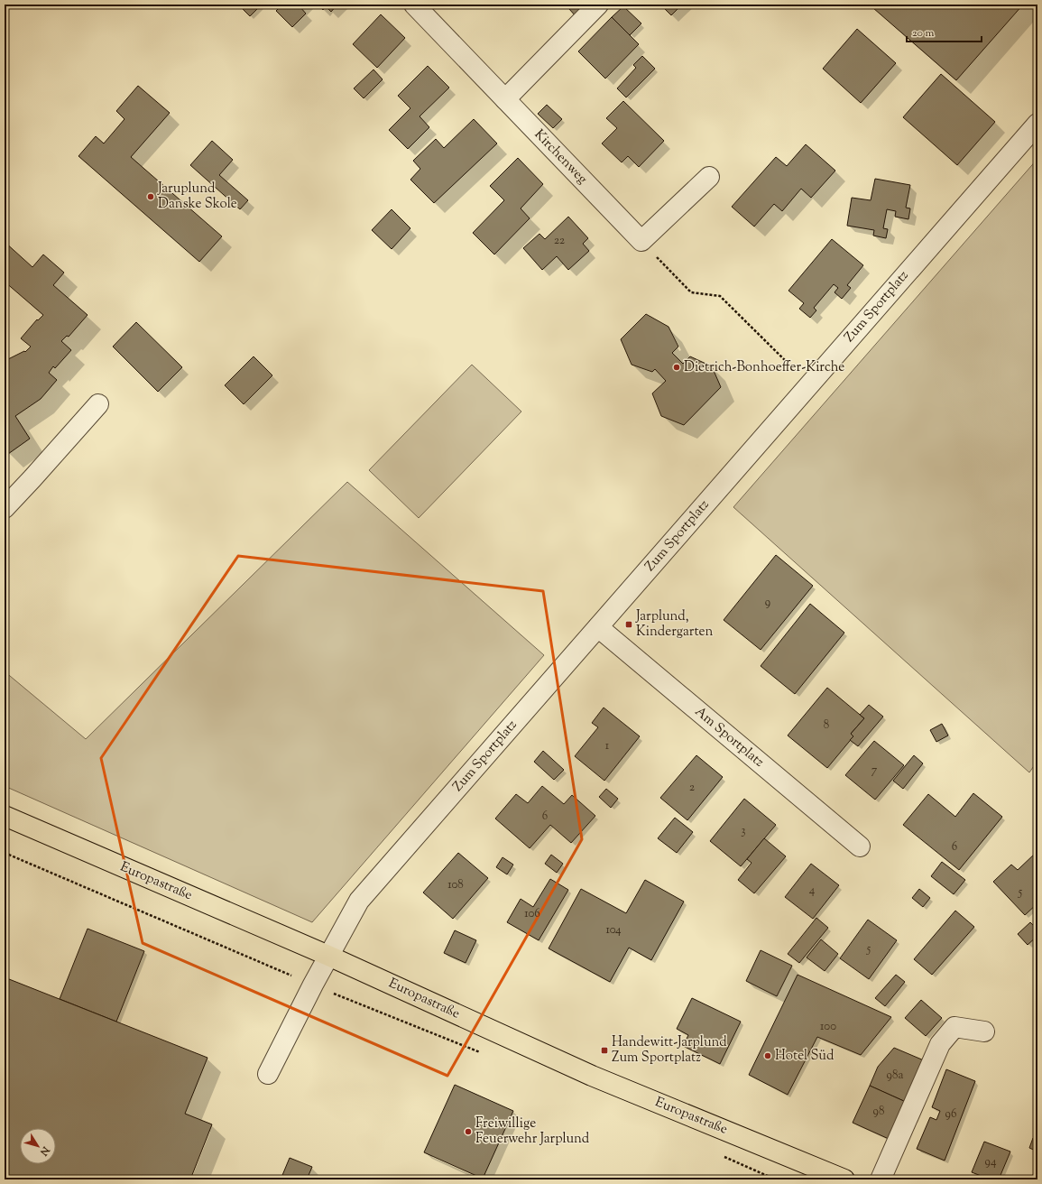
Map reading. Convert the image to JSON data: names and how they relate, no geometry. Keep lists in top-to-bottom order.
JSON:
{
  "streets": {
    "main road": ["Europastraße"],
    "street": ["Kirchenweg", "Zum Sportplatz", "Am Sportplatz"]
  },
  "crossings": [
    ["Zum Sportplatz", "Am Sportplatz"],
    ["Zum Sportplatz", "Europastraße"]
  ],
  "places": {
    "other": [
      "Jaruplund Danske Skole",
      "Dietrich-Bonhoeffer-Kirche",
      "Hotel Süd",
      "Freiwillige Feuerwehr Jarplund"
    ],
    "transit": ["Jarplund, Kindergarten", "Handewitt-Jarplund Zum Sportplatz"]
  },
  "house_numbers": [
    "22",
    "9",
    "8",
    "1",
    "7",
    "2",
    "6",
    "3",
    "6",
    "108",
    "4",
    "5",
    "106",
    "104",
    "5",
    "100",
    "98a",
    "98",
    "96",
    "94"
  ],
  "scale_bar": "20 m",
  "north": "bottom right"
}
